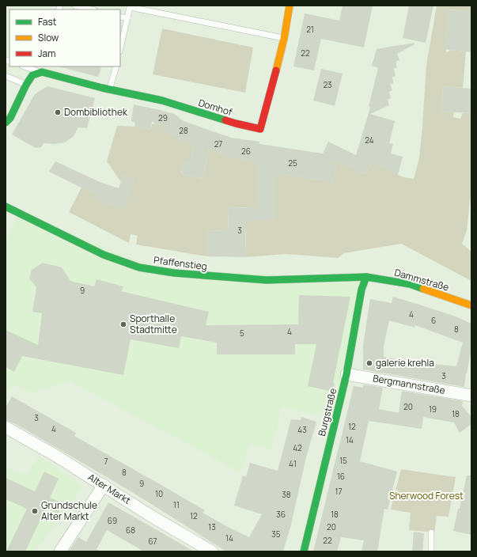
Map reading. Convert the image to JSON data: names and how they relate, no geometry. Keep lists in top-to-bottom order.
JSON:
{
  "streets": {
    "street": [
      "Domhof",
      "Pfaffenstieg",
      "Dammstraße",
      "Bergmannstraße",
      "Burgstraße",
      "Alter Markt"
    ]
  },
  "crossings": [
    ["Pfaffenstieg", "Dammstraße"],
    ["Pfaffenstieg", "Burgstraße"],
    ["Dammstraße", "Burgstraße"],
    ["Bergmannstraße", "Burgstraße"]
  ],
  "parks": ["Sherwood Forest"],
  "places": [
    "Dombibliothek",
    "Sporthalle Stadtmitte",
    "galerie krehla",
    "Grundschule Alter Markt"
  ],
  "house_numbers": [
    "21",
    "22",
    "23",
    "29",
    "28",
    "24",
    "27",
    "26",
    "25",
    "3",
    "9",
    "4",
    "6",
    "8",
    "4",
    "5",
    "3",
    "20",
    "19",
    "18",
    "3",
    "12",
    "4",
    "43",
    "14",
    "42",
    "15",
    "7",
    "41",
    "8",
    "16",
    "9",
    "17",
    "10",
    "38",
    "11",
    "36",
    "18",
    "12",
    "69",
    "13",
    "20",
    "68",
    "35",
    "14",
    "22",
    "67"
  ],
  "legend": ["Fast", "Slow", "Jam"]
}
